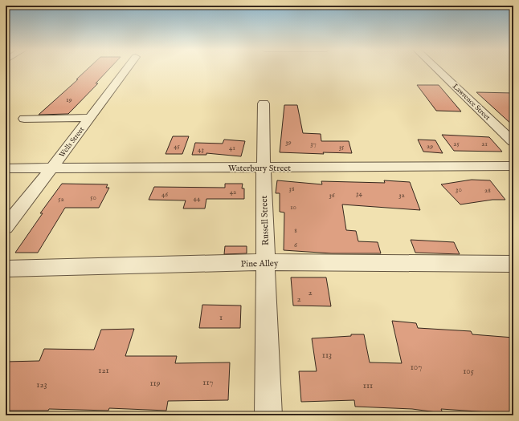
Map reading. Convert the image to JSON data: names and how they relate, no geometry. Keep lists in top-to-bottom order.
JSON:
{
  "streets": {
    "street": [
      "Lawrence Street",
      "Wells Street",
      "Waterbury Street",
      "Russell Street",
      "Pine Alley"
    ]
  },
  "crossings": [
    ["Wells Street", "Waterbury Street"],
    ["Waterbury Street", "Russell Street"],
    ["Russell Street", "Pine Alley"]
  ],
  "house_numbers": [
    "19",
    "39",
    "37",
    "25",
    "21",
    "45",
    "29",
    "35",
    "41",
    "43",
    "38",
    "30",
    "28",
    "42",
    "34",
    "46",
    "36",
    "32",
    "50",
    "44",
    "52",
    "10",
    "8",
    "6",
    "2",
    "2",
    "1",
    "113",
    "107",
    "121",
    "105",
    "117",
    "119",
    "123",
    "111"
  ]
}
